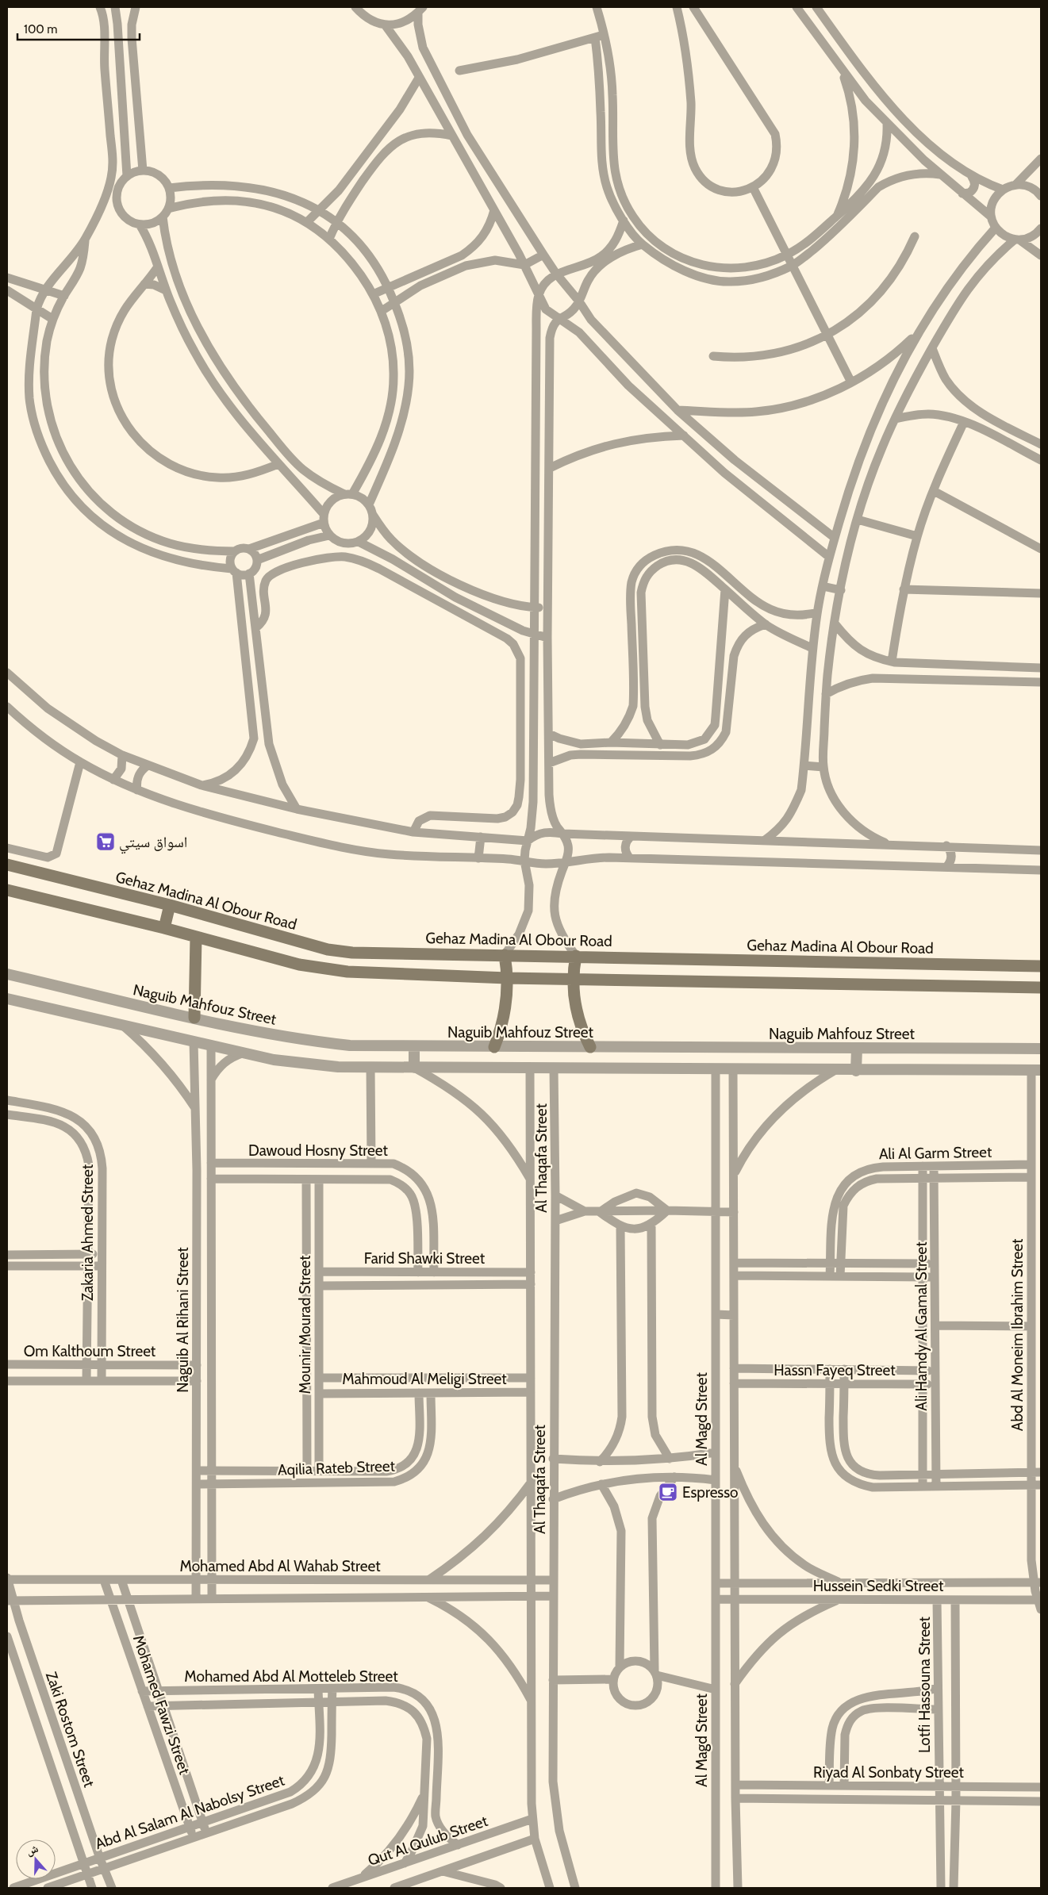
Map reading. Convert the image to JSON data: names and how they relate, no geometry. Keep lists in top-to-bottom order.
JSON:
{
  "streets": {
    "main road": ["Gehaz Madina Al Obour Road"],
    "street": [
      "Naguib Mahfouz Street",
      "Dawoud Hosny Street",
      "Ali Al Garm Street",
      "Al Thaqafa Street",
      "Zakaria Ahmed Street",
      "Farid Shawki Street",
      "Naguib Al Rihani Street",
      "Mounir Mourad Street",
      "Ali Hamdy Al Gamal Street",
      "Abd Al Moneim Ibrahim Street",
      "Om Kalthoum Street",
      "Hassn Fayeq Street",
      "Mahmoud Al Meligi Street",
      "Al Magd Street",
      "Aqilia Rateb Street",
      "Mohamed Abd Al Wahab Street",
      "Hussein Sedki Street",
      "Mohamed Abd Al Motteleb Street",
      "Lotfi Hassouna Street",
      "Mohamed Fawzi Street",
      "Zaki Rostom Street",
      "Riyad Al Sonbaty Street",
      "Abd Al Salam Al Nabolsy Street",
      "Qut Al Qulub Street"
    ]
  },
  "crossings": [
    ["Dawoud Hosny Street", "Farid Shawki Street"],
    ["Dawoud Hosny Street", "Naguib Al Rihani Street"],
    ["Dawoud Hosny Street", "Mounir Mourad Street"],
    ["Ali Al Garm Street", "Ali Hamdy Al Gamal Street"],
    ["Ali Al Garm Street", "Abd Al Moneim Ibrahim Street"],
    ["Al Thaqafa Street", "Farid Shawki Street"],
    ["Al Thaqafa Street", "Mahmoud Al Meligi Street"],
    ["Al Thaqafa Street", "Mohamed Abd Al Wahab Street"],
    ["Al Thaqafa Street", "Qut Al Qulub Street"],
    ["Zakaria Ahmed Street", "Om Kalthoum Street"],
    ["Farid Shawki Street", "Mounir Mourad Street"],
    ["Naguib Al Rihani Street", "Om Kalthoum Street"],
    ["Naguib Al Rihani Street", "Aqilia Rateb Street"],
    ["Naguib Al Rihani Street", "Mohamed Abd Al Wahab Street"],
    ["Mounir Mourad Street", "Mahmoud Al Meligi Street"],
    ["Mounir Mourad Street", "Aqilia Rateb Street"],
    ["Ali Hamdy Al Gamal Street", "Hassn Fayeq Street"],
    ["Abd Al Moneim Ibrahim Street", "Hussein Sedki Street"],
    ["Mahmoud Al Meligi Street", "Aqilia Rateb Street"],
    ["Al Magd Street", "Hussein Sedki Street"],
    ["Mohamed Abd Al Wahab Street", "Mohamed Fawzi Street"],
    ["Mohamed Abd Al Wahab Street", "Zaki Rostom Street"],
    ["Hussein Sedki Street", "Lotfi Hassouna Street"],
    ["Mohamed Abd Al Motteleb Street", "Mohamed Fawzi Street"],
    ["Mohamed Abd Al Motteleb Street", "Abd Al Salam Al Nabolsy Street"],
    ["Mohamed Abd Al Motteleb Street", "Qut Al Qulub Street"],
    ["Lotfi Hassouna Street", "Riyad Al Sonbaty Street"],
    ["Mohamed Fawzi Street", "Abd Al Salam Al Nabolsy Street"],
    ["Zaki Rostom Street", "Abd Al Salam Al Nabolsy Street"]
  ],
  "places": {
    "supermarket": ["اسواق سيتي"],
    "cafe": ["Espresso"]
  },
  "scale_bar": "100 m",
  "north": "top"
}
